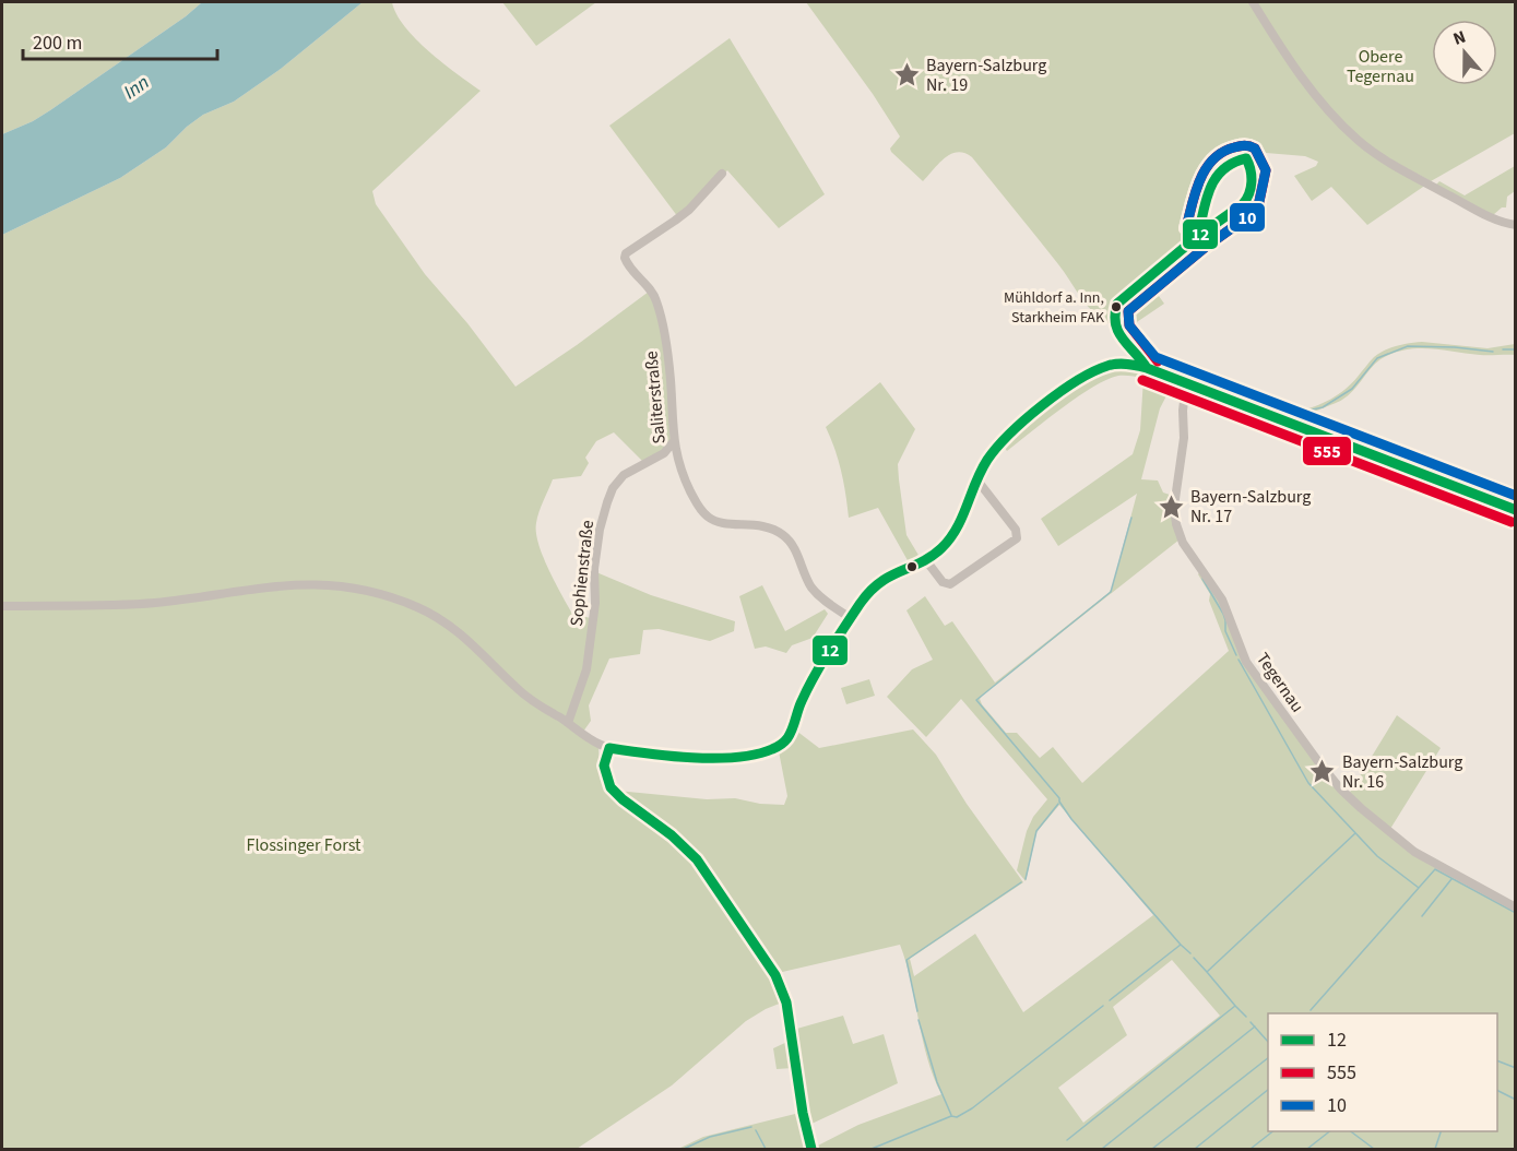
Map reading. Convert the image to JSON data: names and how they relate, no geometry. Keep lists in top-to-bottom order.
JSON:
{
  "streets": {
    "street": ["Saliterstraße", "Sophienstraße", "Tegernau"]
  },
  "crossings": [
    ["Saliterstraße", "Sophienstraße"]
  ],
  "water": ["Inn"],
  "parks": ["Obere Tegernau", "Flossinger Forst"],
  "places": {
    "place": ["Bayern-Salzburg Nr. 19", "Bayern-Salzburg Nr. 17", "Bayern-Salzburg Nr. 16"],
    "other": ["Mühldorf a. Inn, Starkheim FAK"]
  },
  "lines": ["transit line 555", "transit line 10", "transit line 12"],
  "legend": ["12", "555", "10"],
  "scale_bar": "200 m",
  "north": "top"
}
